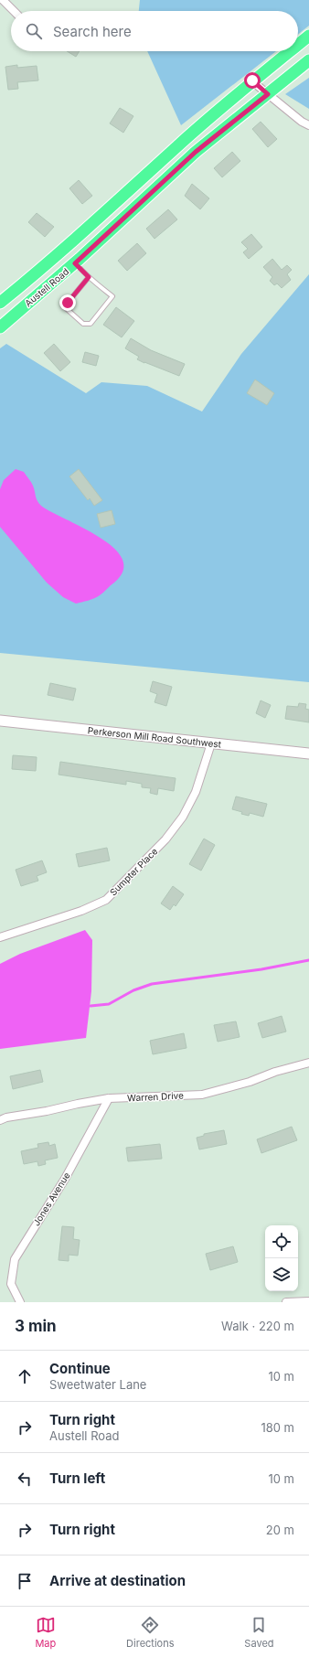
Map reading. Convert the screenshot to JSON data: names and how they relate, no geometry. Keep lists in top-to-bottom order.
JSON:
{
  "streets": {
    "main road": ["Austell Road"],
    "street": [
      "Perkerson Mill Road Southwest",
      "Sumpter Place",
      "Warren Drive",
      "Jones Avenue"
    ]
  },
  "crossings": [
    ["Perkerson Mill Road Southwest", "Sumpter Place"],
    ["Warren Drive", "Jones Avenue"]
  ],
  "page": {
    "search": "Search here",
    "heading": ["3 min", "Walk · 220 m"],
    "list": [
      ["Continue", "Sweetwater Lane", "10 m"],
      ["Turn right", "Austell Road", "180 m"],
      ["Turn left", "10 m"],
      ["Turn right", "20 m"],
      "Arrive at destination"
    ],
    "nav": ["Map", "Directions", "Saved"]
  }
}
